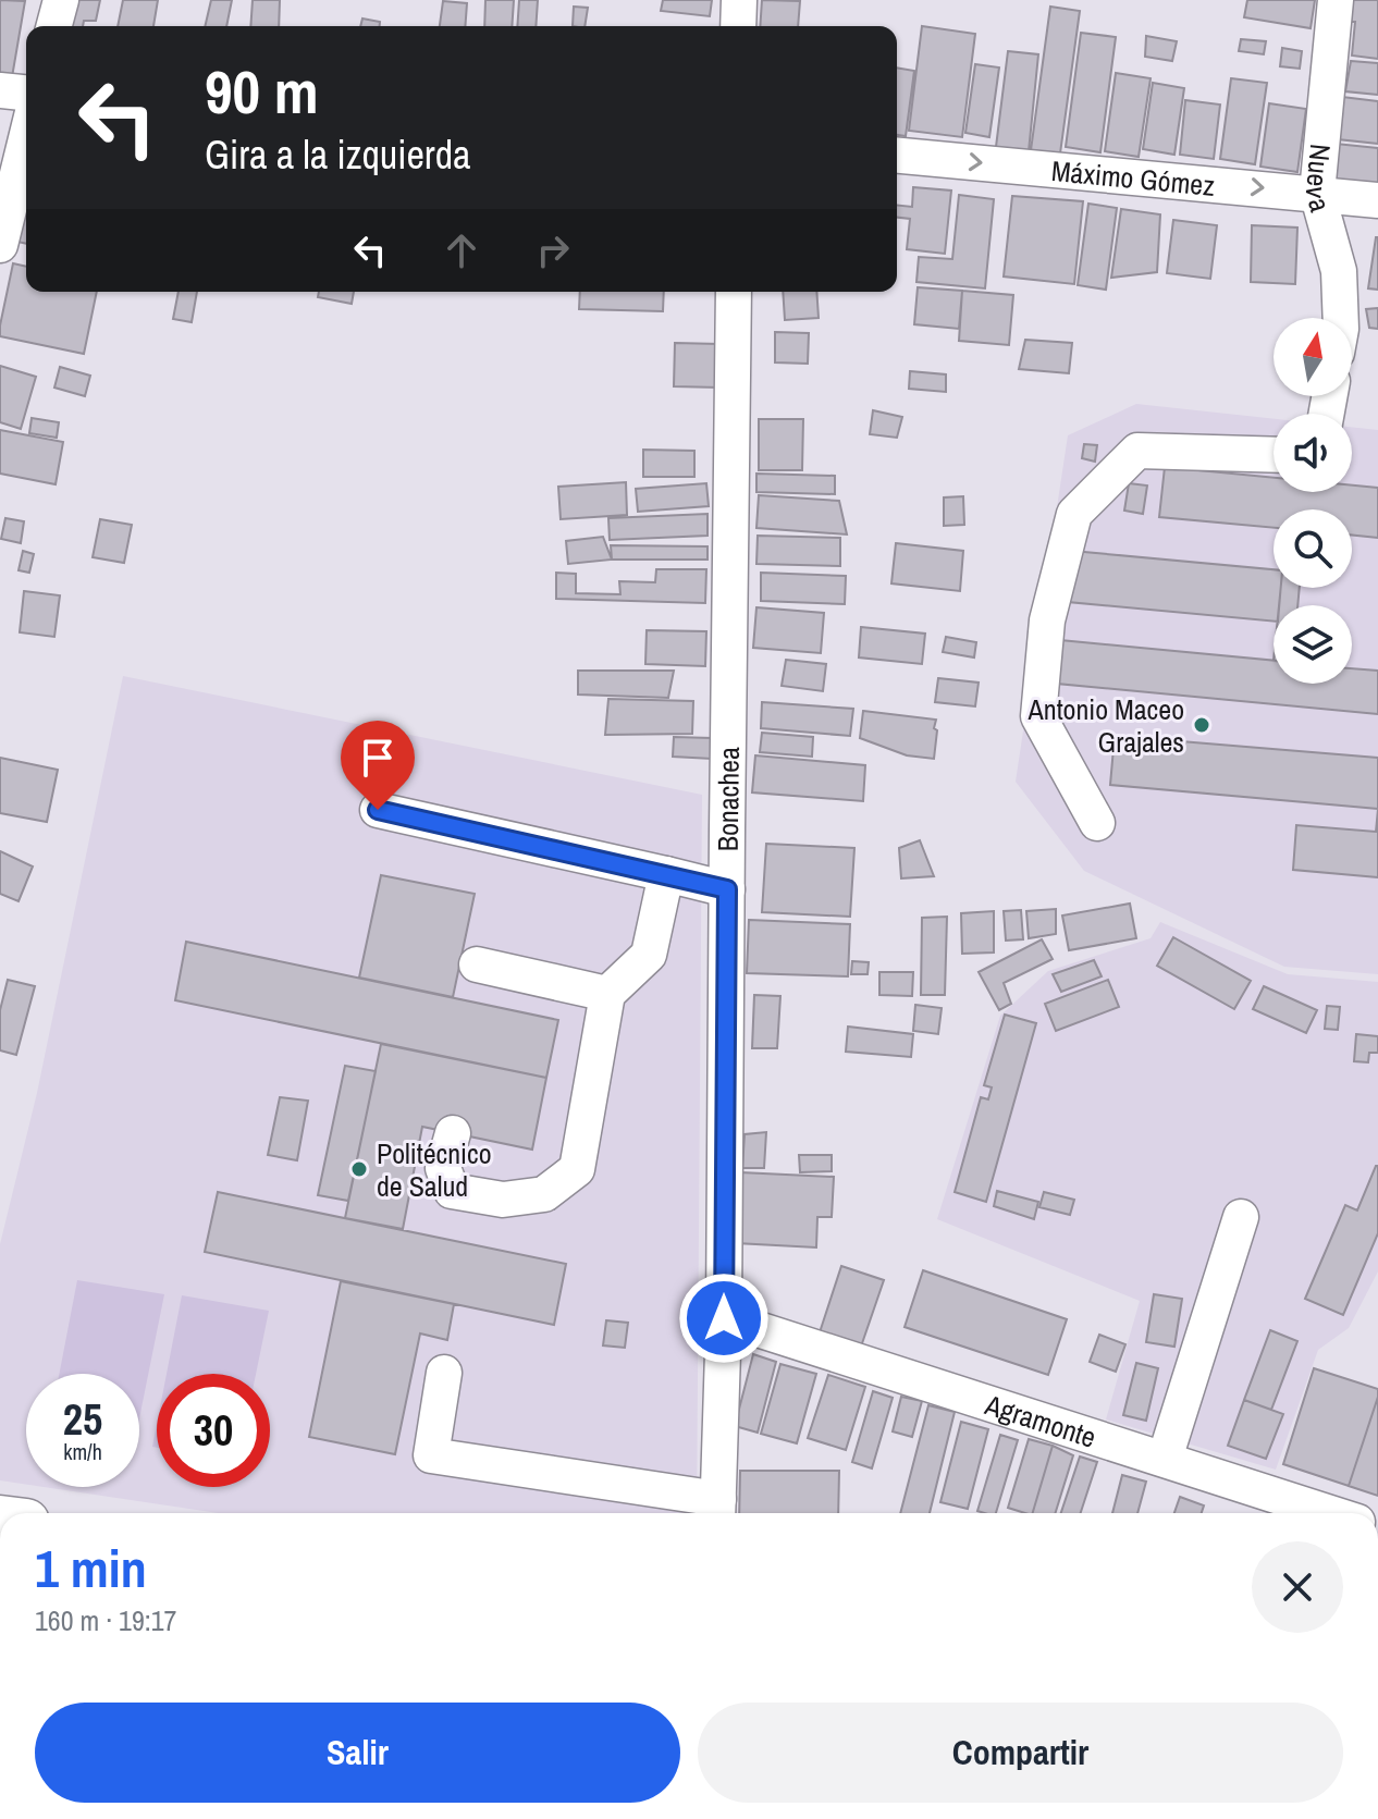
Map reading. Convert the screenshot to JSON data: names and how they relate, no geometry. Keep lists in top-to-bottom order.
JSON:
{
  "streets": {
    "street": [
      "Máximo Gómez",
      "Nueva",
      "Bonachea",
      "Agramonte"
    ]
  },
  "crossings": [
    ["Máximo Gómez", "Nueva"],
    ["Bonachea", "Agramonte"]
  ],
  "one_way": ["Máximo Gómez"],
  "places": ["Antonio Maceo Grajales", "Politécnico de Salud"],
  "north": "top",
  "page": {
    "turn": ["90 m", "Gira a la izquierda"],
    "speed": "25 km/h",
    "limit": "30",
    "heading": ["1 min", "160 m · 19:17"],
    "buttons": ["Salir", "Compartir"]
  }
}
